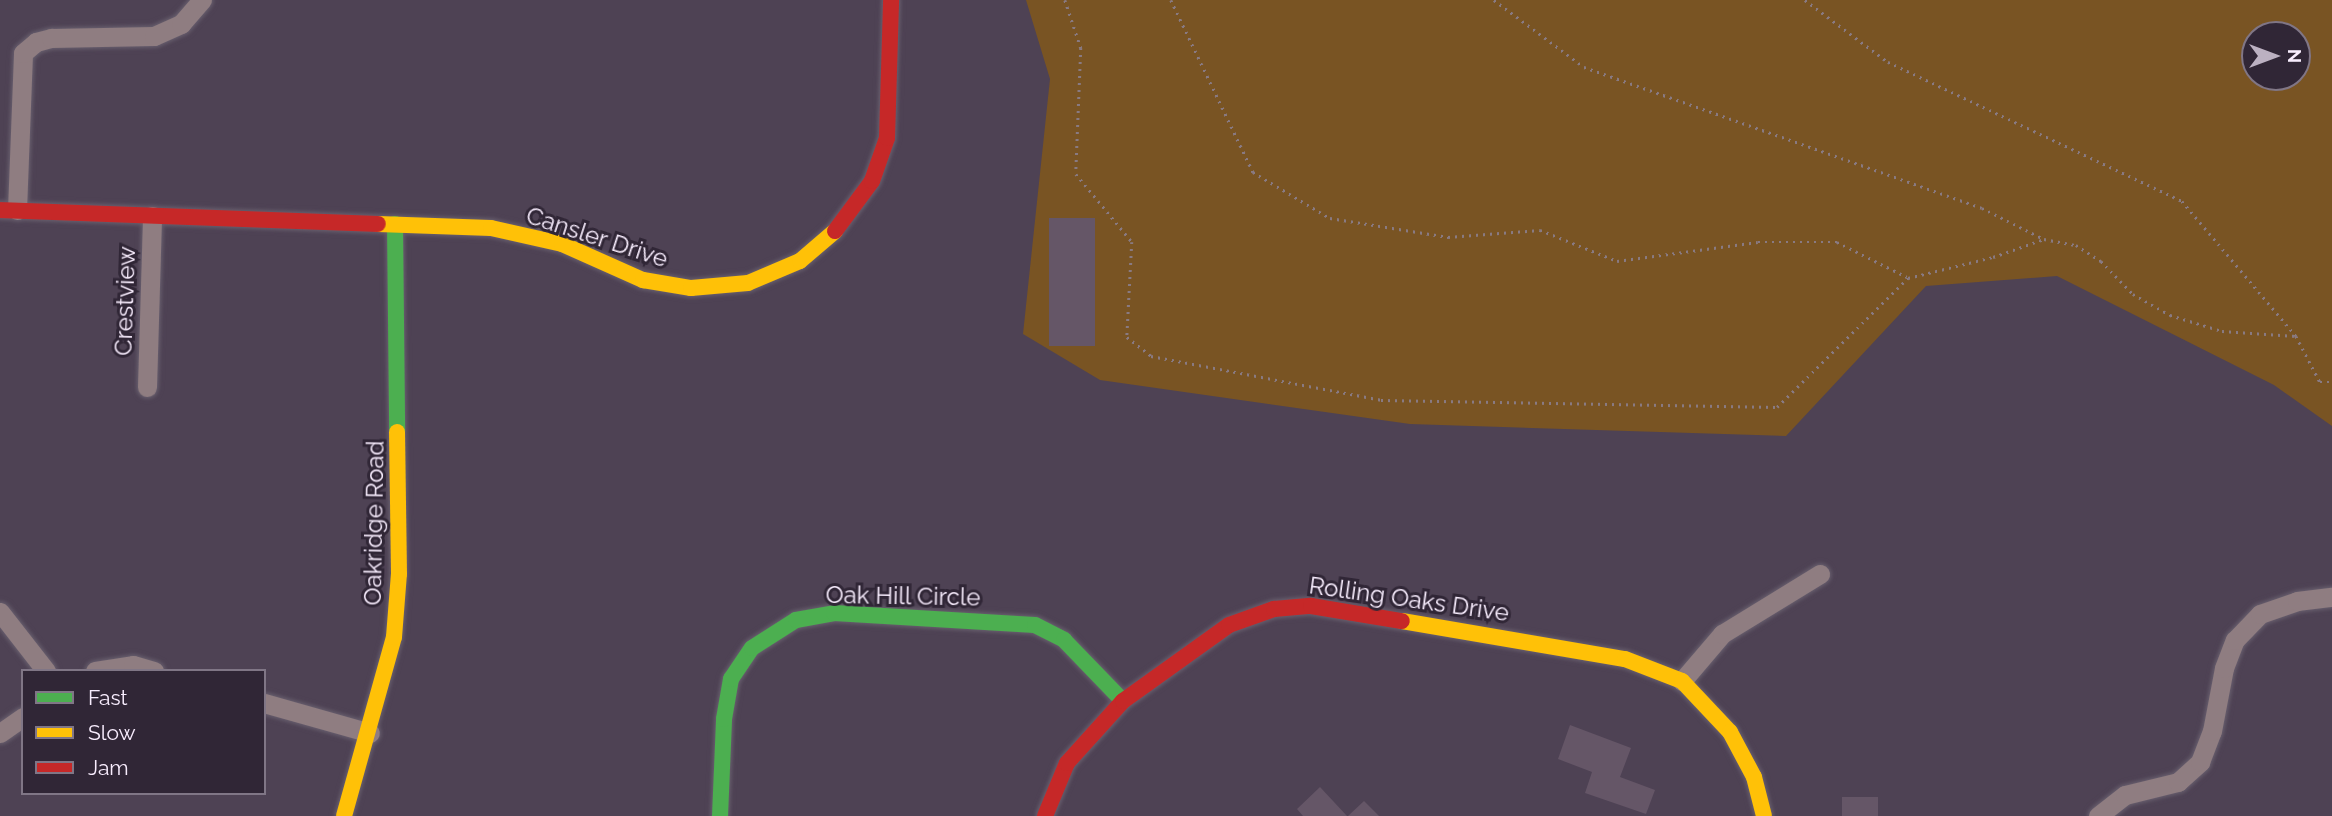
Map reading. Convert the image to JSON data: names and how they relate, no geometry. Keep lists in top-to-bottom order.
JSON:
{
  "streets": {
    "street": [
      "Cansler Drive",
      "Crestview",
      "Oakridge Road",
      "Oak Hill Circle",
      "Rolling Oaks Drive"
    ]
  },
  "crossings": [
    ["Cansler Drive", "Crestview"],
    ["Cansler Drive", "Oakridge Road"],
    ["Oak Hill Circle", "Rolling Oaks Drive"]
  ],
  "legend": ["Fast", "Slow", "Jam"],
  "north": "right"
}
